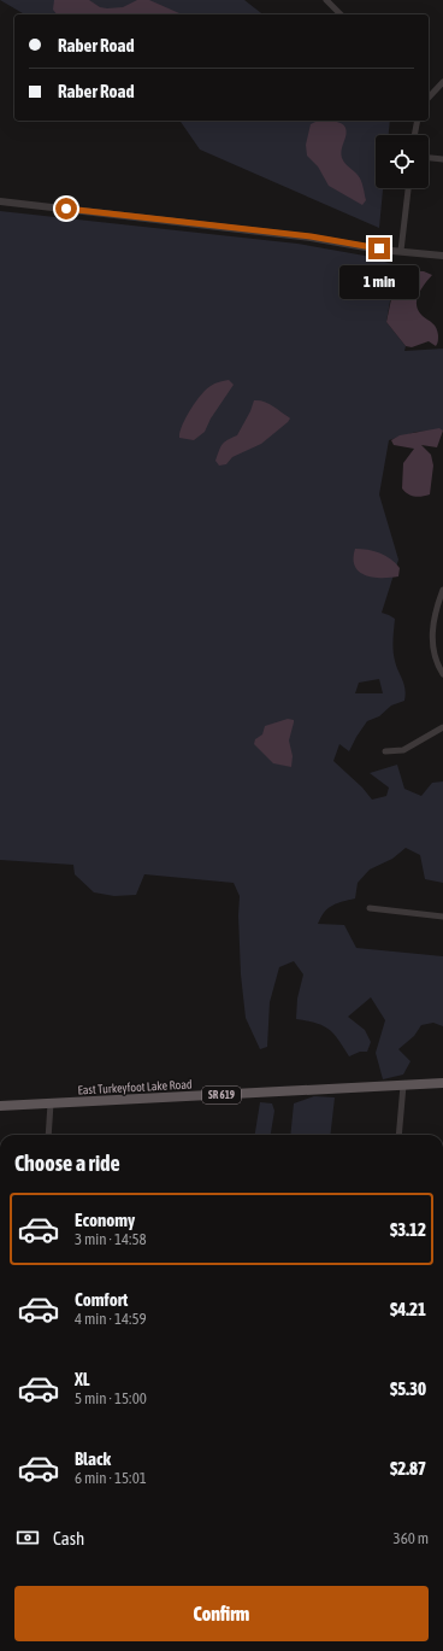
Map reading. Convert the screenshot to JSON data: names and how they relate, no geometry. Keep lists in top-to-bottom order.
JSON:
{
  "streets": {
    "main road": ["East Turkeyfoot Lake Road", "SR 619"]
  },
  "page": {
    "banner": ["Raber Road", "Raber Road"],
    "bubble": "1 min",
    "heading": "Choose a ride",
    "list": [
      {
        "name": "Economy",
        "note": "3 min · 14:58",
        "value": "$3.12"
      },
      {
        "name": "Comfort",
        "note": "4 min · 14:59",
        "value": "$4.21"
      },
      {
        "name": "XL",
        "note": "5 min · 15:00",
        "value": "$5.30"
      },
      {
        "name": "Black",
        "note": "6 min · 15:01",
        "value": "$2.87"
      }
    ],
    "pay": ["Cash", "360 m"],
    "buttons": "Confirm"
  }
}
